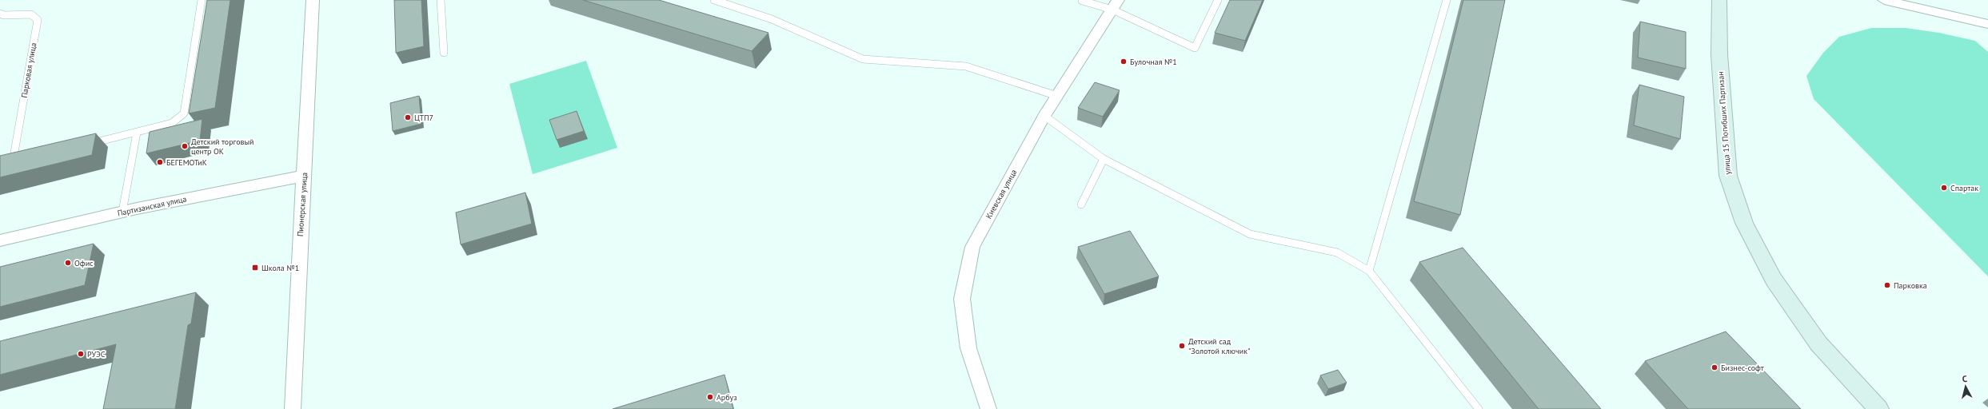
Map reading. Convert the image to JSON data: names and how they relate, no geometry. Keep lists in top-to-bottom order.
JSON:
{
  "streets": {
    "street": [
      "улица 15 Погибших Партизан",
      "Киевская улица",
      "Пионерская улица",
      "Партизанская улица"
    ],
    "lane": ["Парковая улица"]
  },
  "crossings": [
    ["Пионерская улица", "Партизанская улица"]
  ],
  "places": {
    "other": [
      "Булочная №1",
      "ЦТП7",
      "Детский торговый центр ОК",
      "БЕГЕМОТиК",
      "Спартак",
      "Офис",
      "Парковка",
      "Детский сад \"Золотой ключик\"",
      "РУЭС",
      "Бизнес-софт",
      "Арбуз"
    ],
    "transit": ["Школа №1"]
  },
  "north": "top"
}
